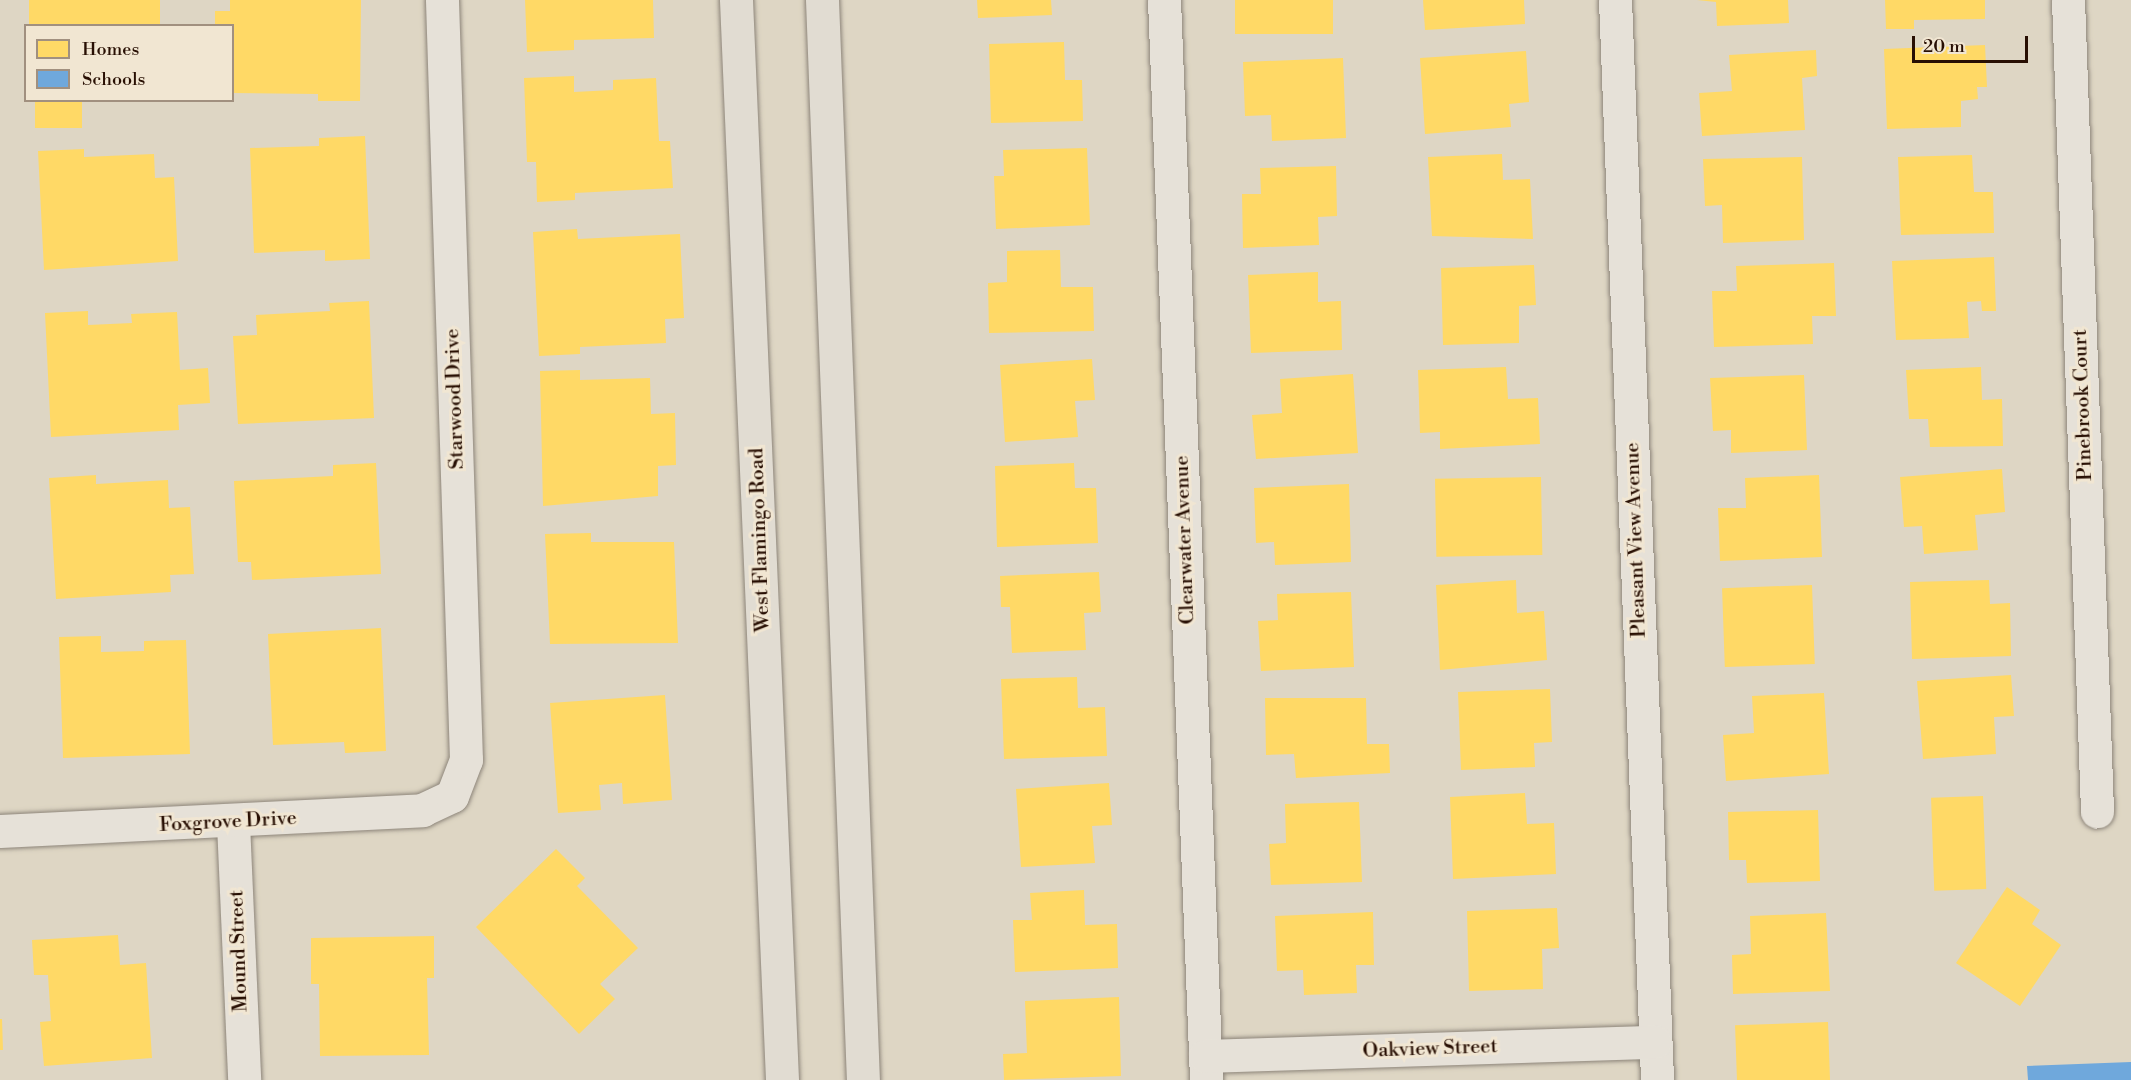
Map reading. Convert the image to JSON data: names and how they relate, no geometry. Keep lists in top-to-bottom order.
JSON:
{
  "streets": {
    "main road": ["West Flamingo Road"],
    "street": [
      "Starwood Drive",
      "Pinebrook Court",
      "Clearwater Avenue",
      "Pleasant View Avenue",
      "Foxgrove Drive",
      "Mound Street",
      "Oakview Street"
    ]
  },
  "crossings": [
    ["Starwood Drive", "Foxgrove Drive"],
    ["Clearwater Avenue", "Oakview Street"],
    ["Pleasant View Avenue", "Oakview Street"],
    ["Foxgrove Drive", "Mound Street"]
  ],
  "legend": ["Homes", "Schools"],
  "scale_bar": "20 m"
}
